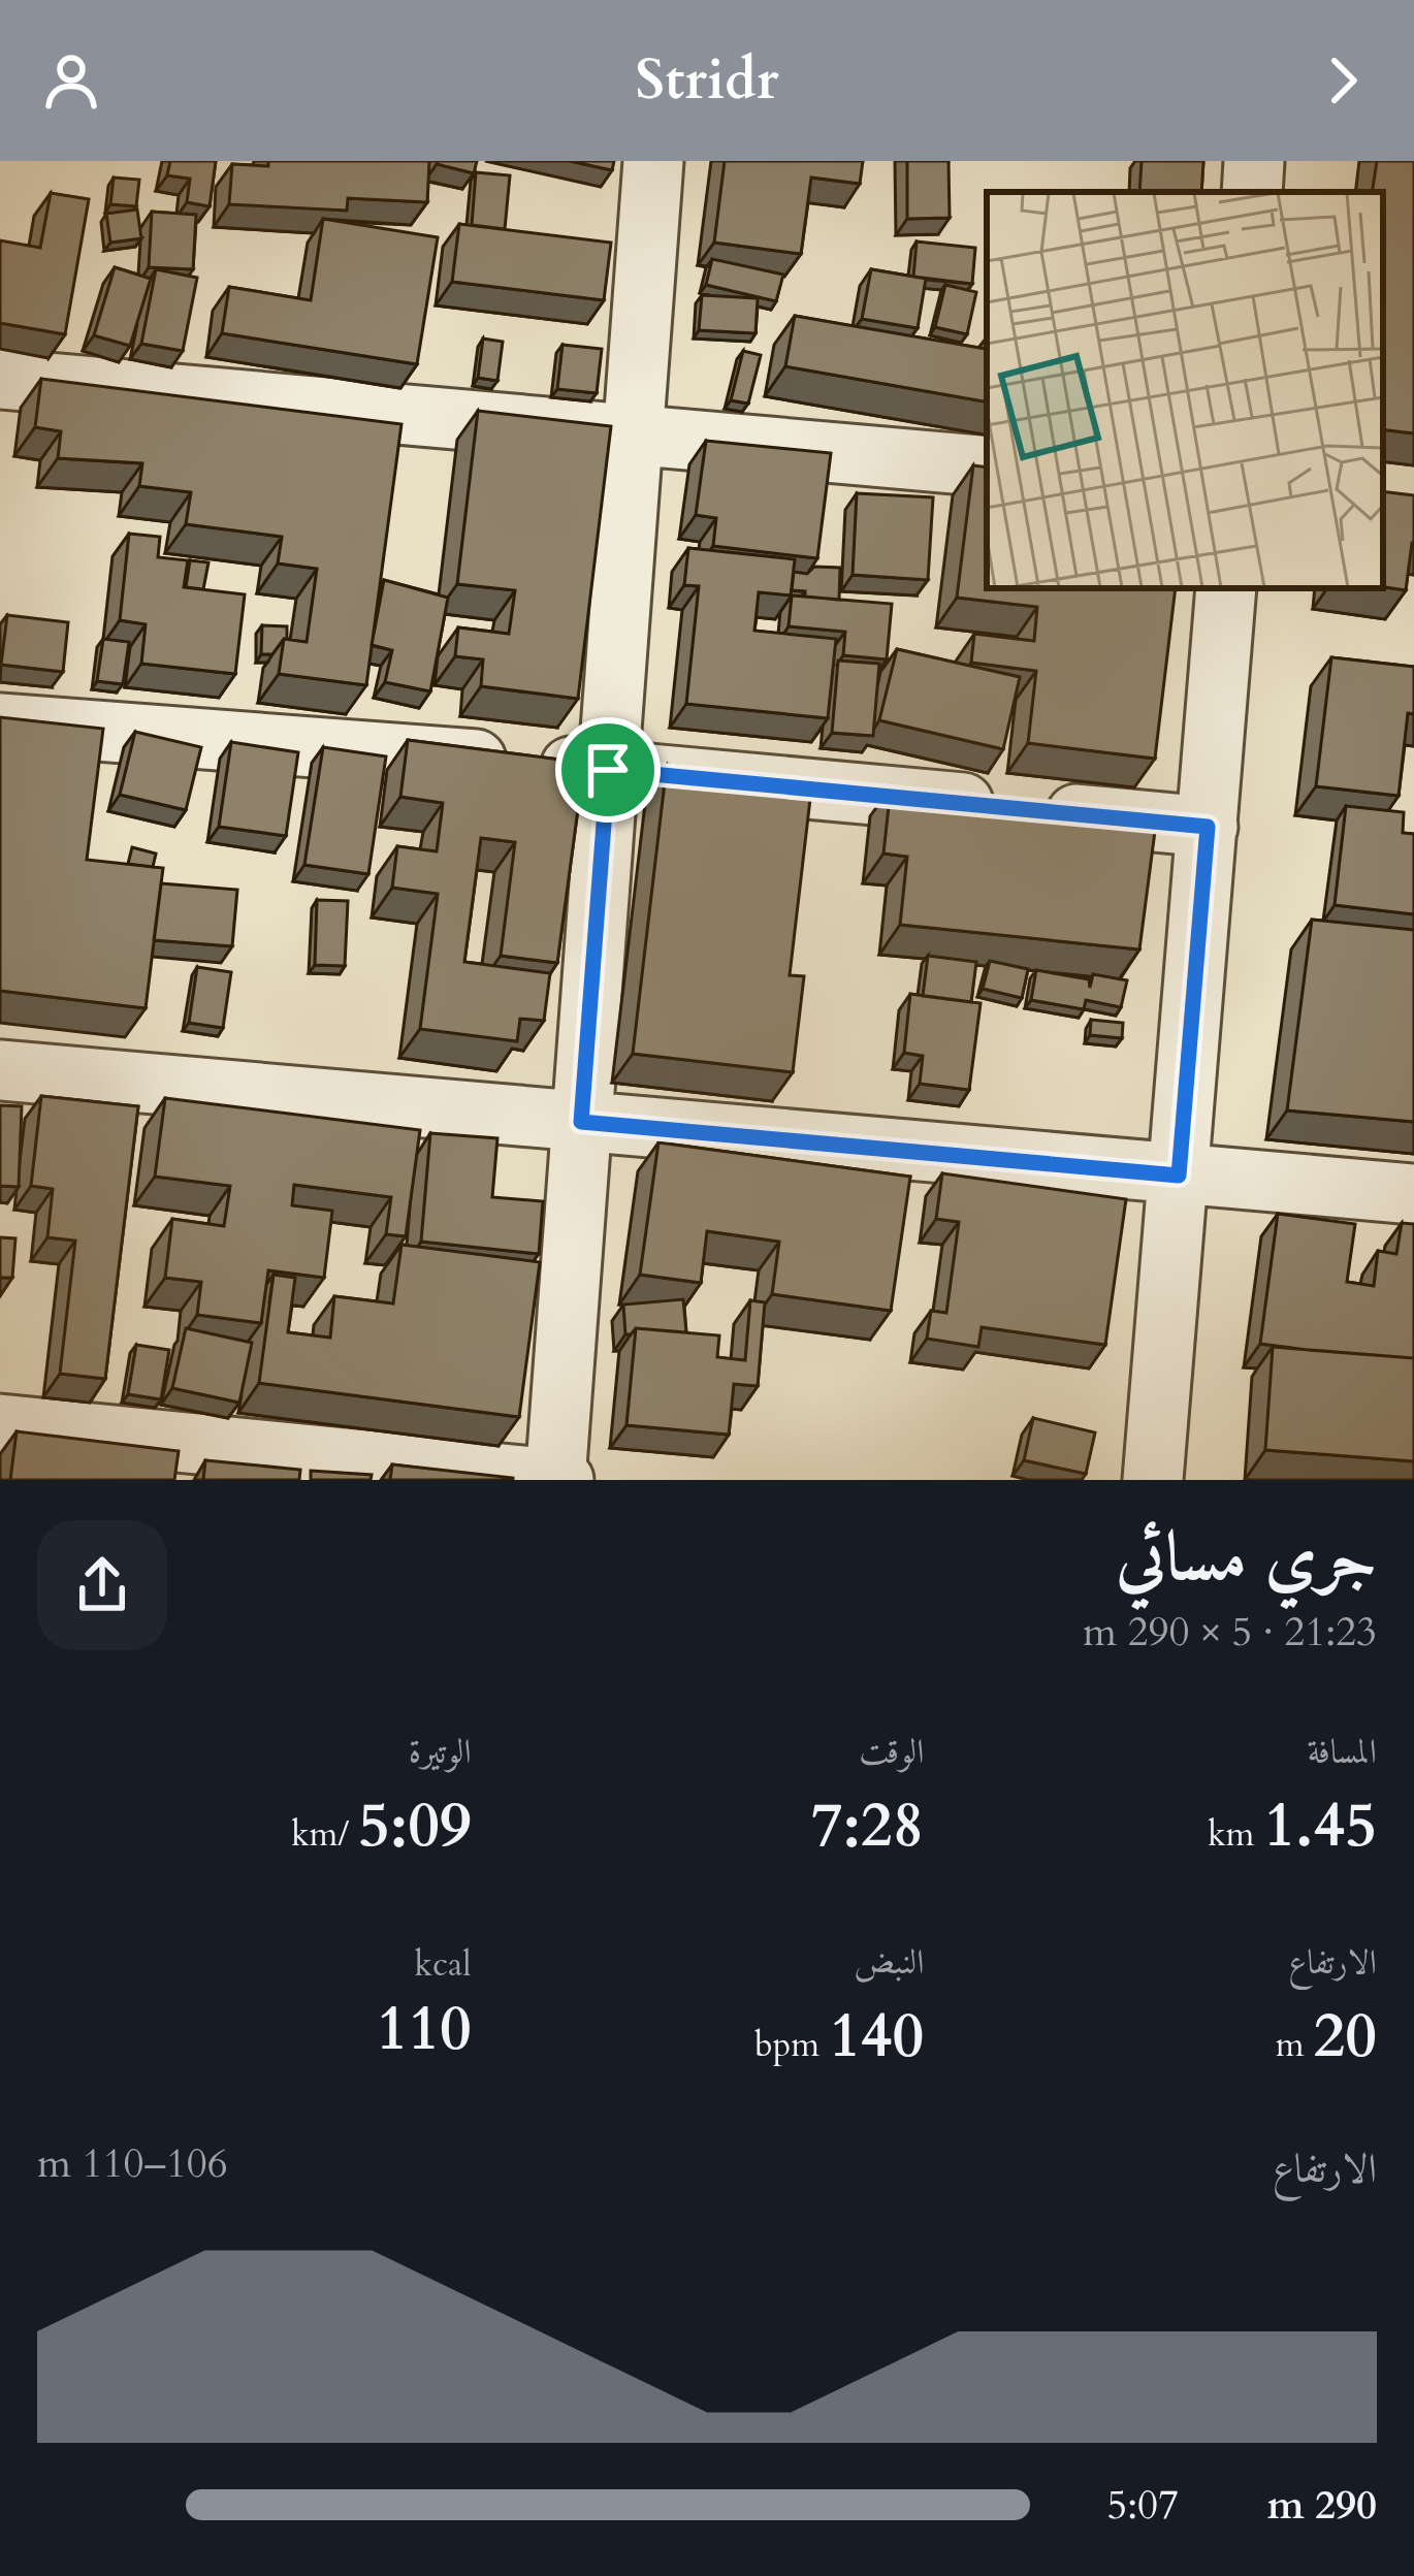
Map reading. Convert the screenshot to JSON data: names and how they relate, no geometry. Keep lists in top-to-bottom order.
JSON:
{
  "page": {
    "header": "Stridr",
    "heading": ["جري مسائي", "21:23 · 5 × 290 m"],
    "stats": [
      ["المسافة", "1.45 km"],
      ["الوقت", "7:28"],
      ["الوتيرة", "5:09 /km"],
      ["الارتفاع", "20 m"],
      ["النبض", "140 bpm"],
      ["kcal", "110"]
    ],
    "chart": ["الارتفاع", "106–110 m"],
    "list": [
      {
        "name": "290 m",
        "note": "5:07"
      }
    ]
  }
}
